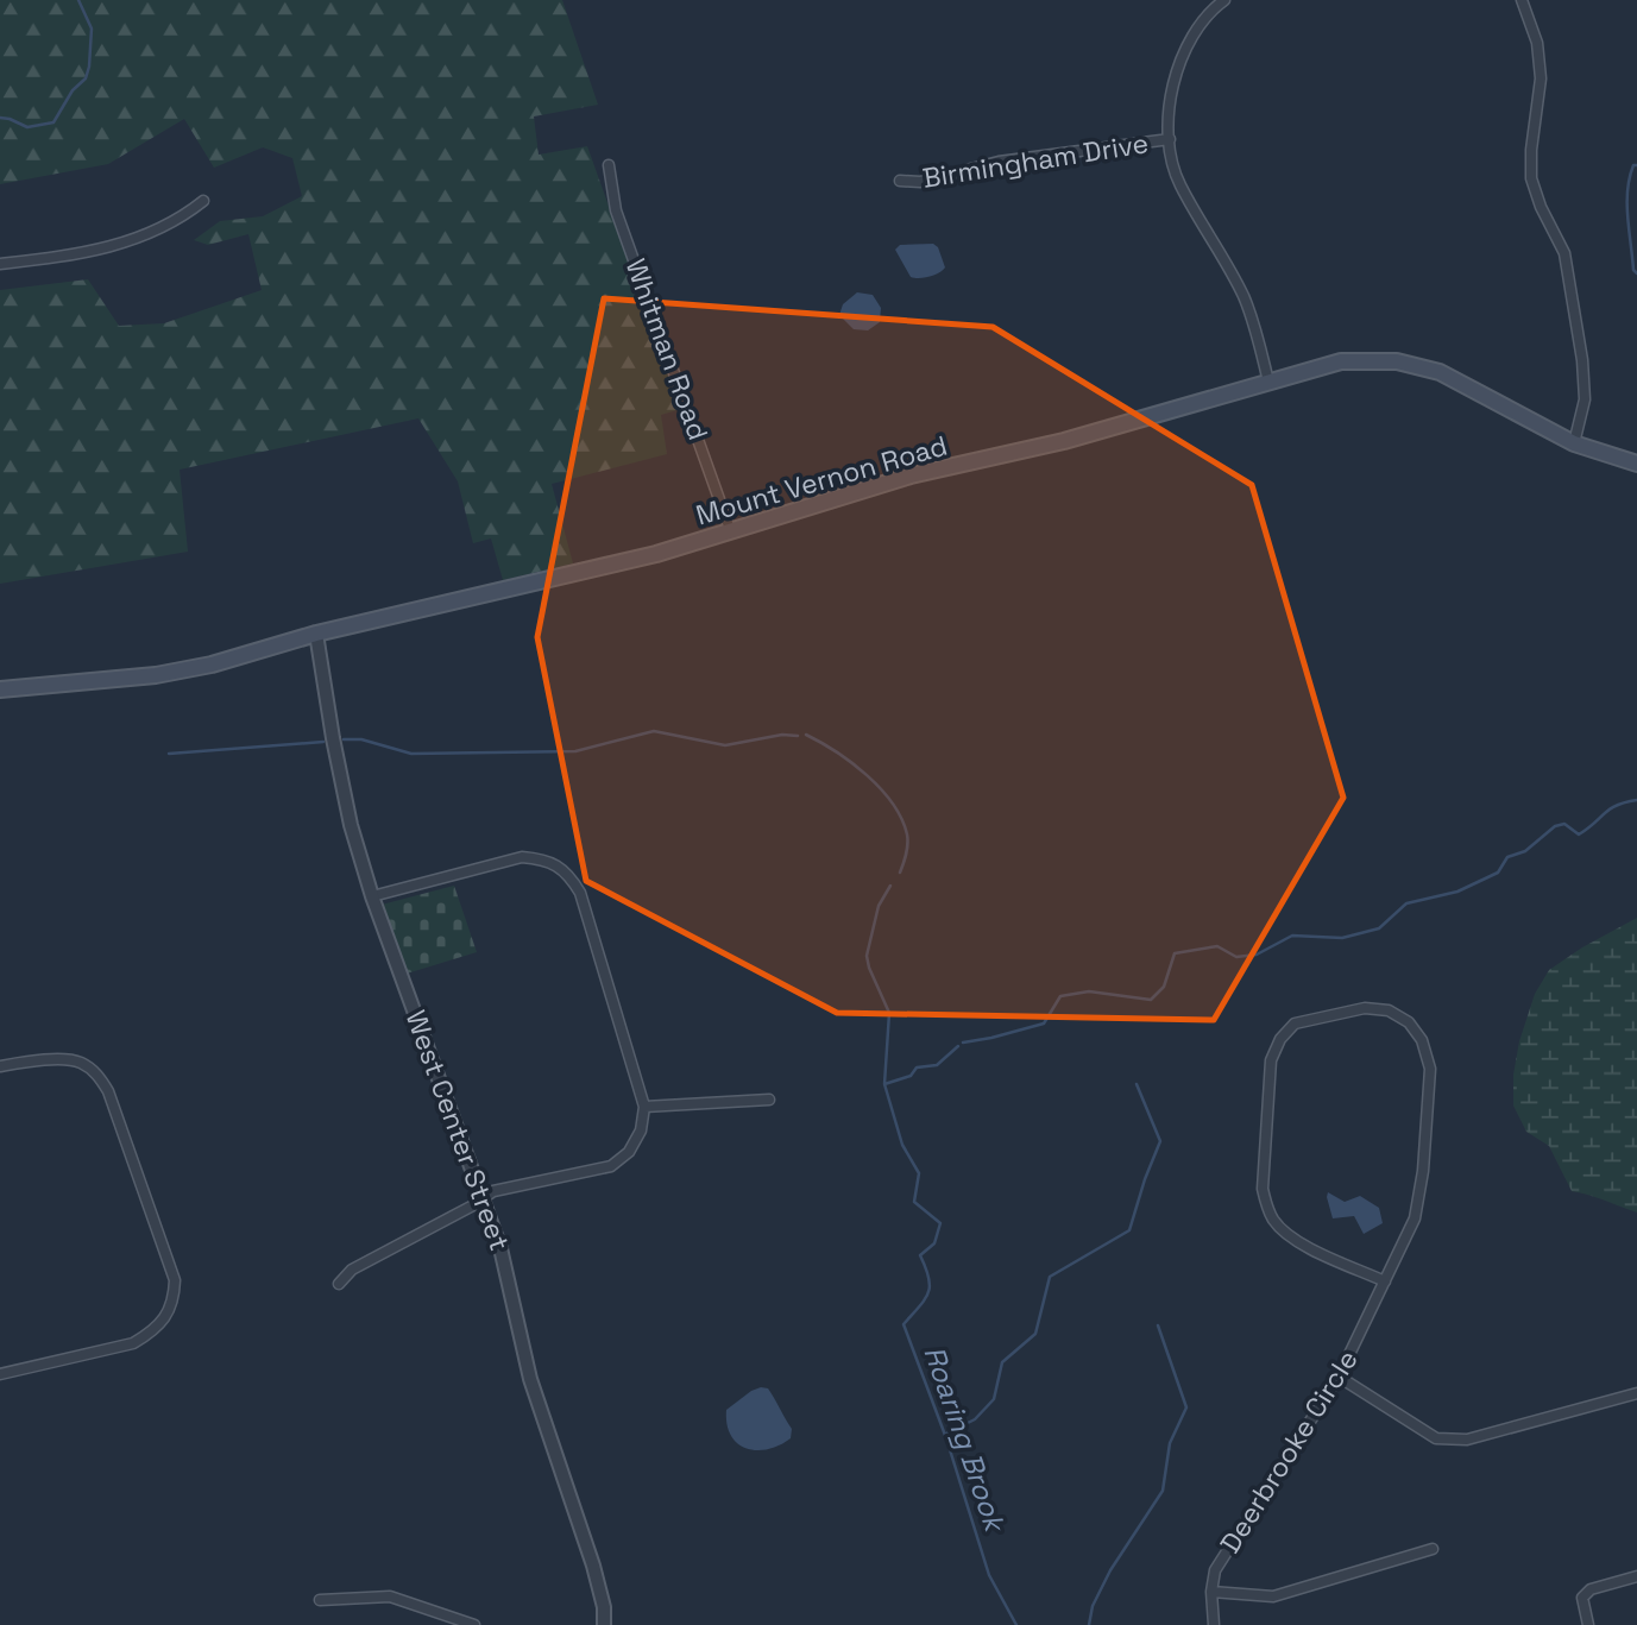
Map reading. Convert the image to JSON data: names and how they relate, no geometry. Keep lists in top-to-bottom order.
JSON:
{
  "streets": {
    "main road": ["Mount Vernon Road"],
    "street": [
      "Birmingham Drive",
      "Whitman Road",
      "West Center Street",
      "Deerbrooke Circle"
    ]
  },
  "crossings": [
    ["Whitman Road", "Mount Vernon Road"],
    ["Mount Vernon Road", "West Center Street"]
  ],
  "water": ["Roaring Brook"]
}
